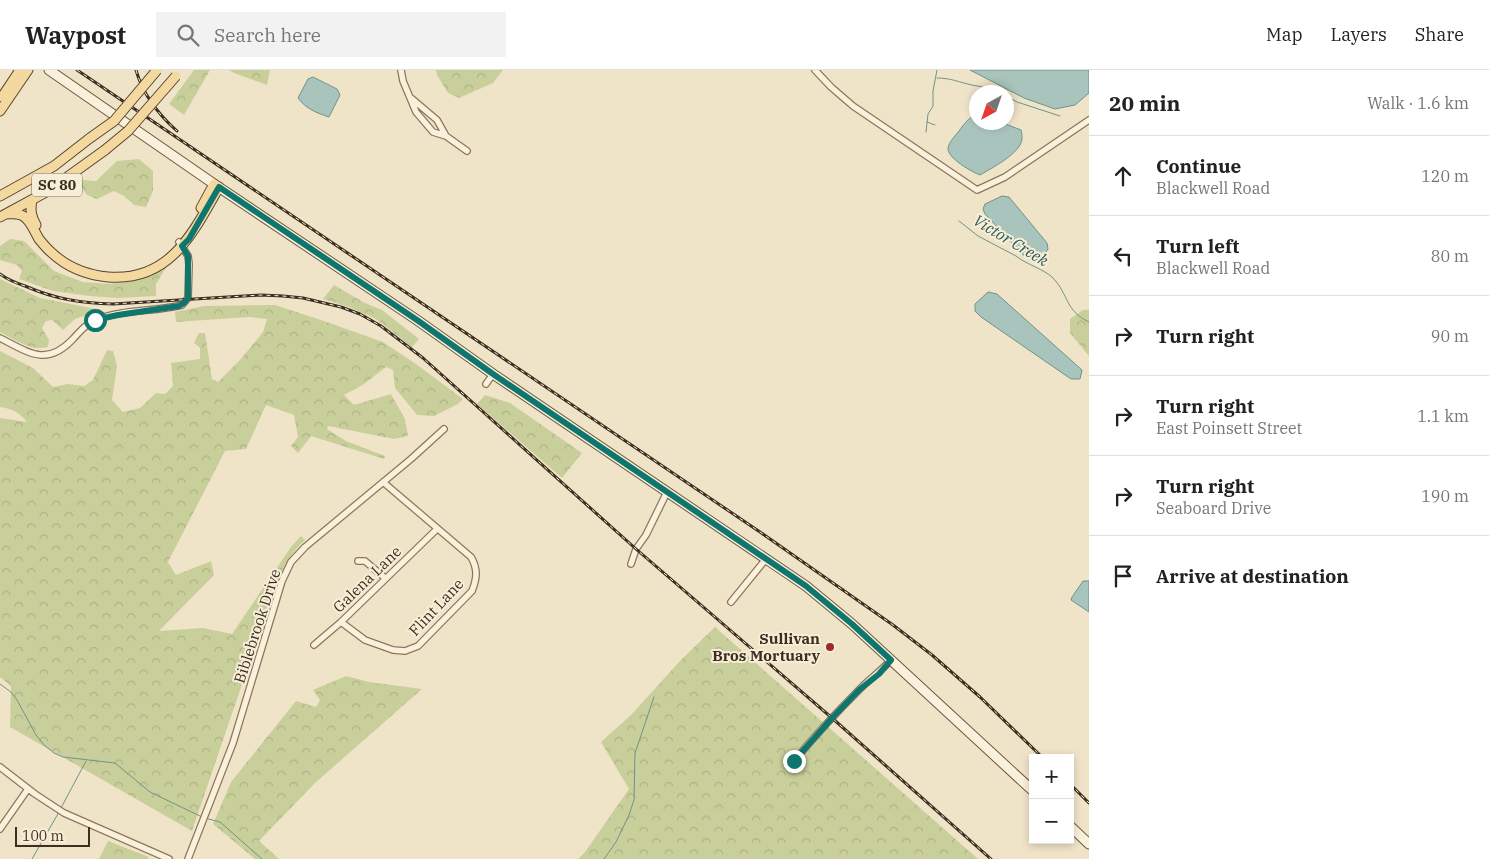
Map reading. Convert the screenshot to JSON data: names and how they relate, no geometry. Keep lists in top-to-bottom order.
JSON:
{
  "streets": {
    "main road": ["SC 80"],
    "street": ["Galena Lane", "Flint Lane", "Biblebrook Drive"]
  },
  "crossings": [
    ["Galena Lane", "Flint Lane"],
    ["Flint Lane", "Biblebrook Drive"]
  ],
  "water": ["Victor Creek"],
  "places": ["Sullivan Bros Mortuary"],
  "scale_bar": "100 m",
  "north": "bottom left",
  "page": {
    "header": "Waypost",
    "search": "Search here",
    "nav": ["Map", "Layers", "Share"],
    "heading": ["20 min", "Walk · 1.6 km"],
    "list": [
      ["Continue", "Blackwell Road", "120 m"],
      ["Turn left", "Blackwell Road", "80 m"],
      ["Turn right", "90 m"],
      ["Turn right", "East Poinsett Street", "1.1 km"],
      ["Turn right", "Seaboard Drive", "190 m"],
      "Arrive at destination"
    ],
    "map_buttons": ["+", "−"],
    "scale": "100 m"
  }
}
